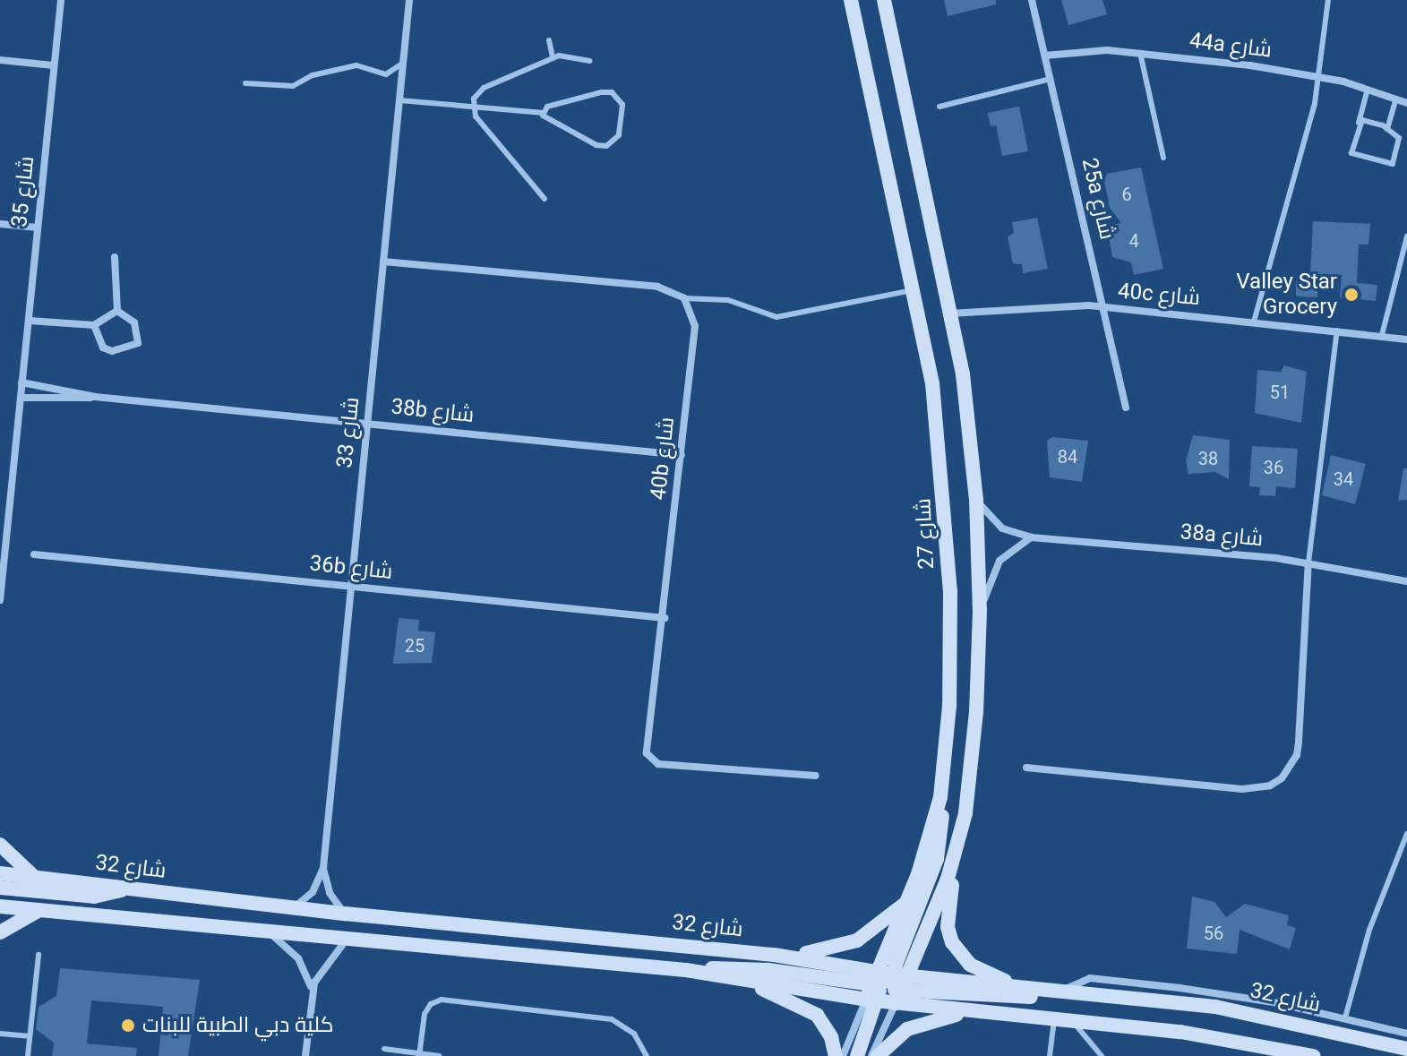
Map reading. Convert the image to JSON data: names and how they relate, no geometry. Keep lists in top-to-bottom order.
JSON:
{
  "streets": {
    "street": [
      "44a شارع",
      "شارع 35",
      "25a شارع",
      "40c شارع",
      "38b شارع",
      "شارع 33",
      "40b شارع",
      "شارع 27",
      "38a شارع",
      "36b شارع",
      "شارع 32"
    ]
  },
  "crossings": [
    ["44a شارع", "25a شارع"],
    ["شارع 35", "38b شارع"],
    ["25a شارع", "40c شارع"],
    ["40c شارع", "شارع 27"],
    ["38b شارع", "شارع 33"],
    ["38b شارع", "40b شارع"],
    ["شارع 33", "36b شارع"],
    ["شارع 33", "شارع 32"],
    ["40b شارع", "36b شارع"],
    ["شارع 27", "38a شارع"],
    ["شارع 27", "شارع 32"]
  ],
  "places": ["Valley Star Grocery", "كلية دبي الطبية للبنات"],
  "house_numbers": [
    "6",
    "4",
    "51",
    "84",
    "38",
    "36",
    "34",
    "25",
    "56"
  ]
}
